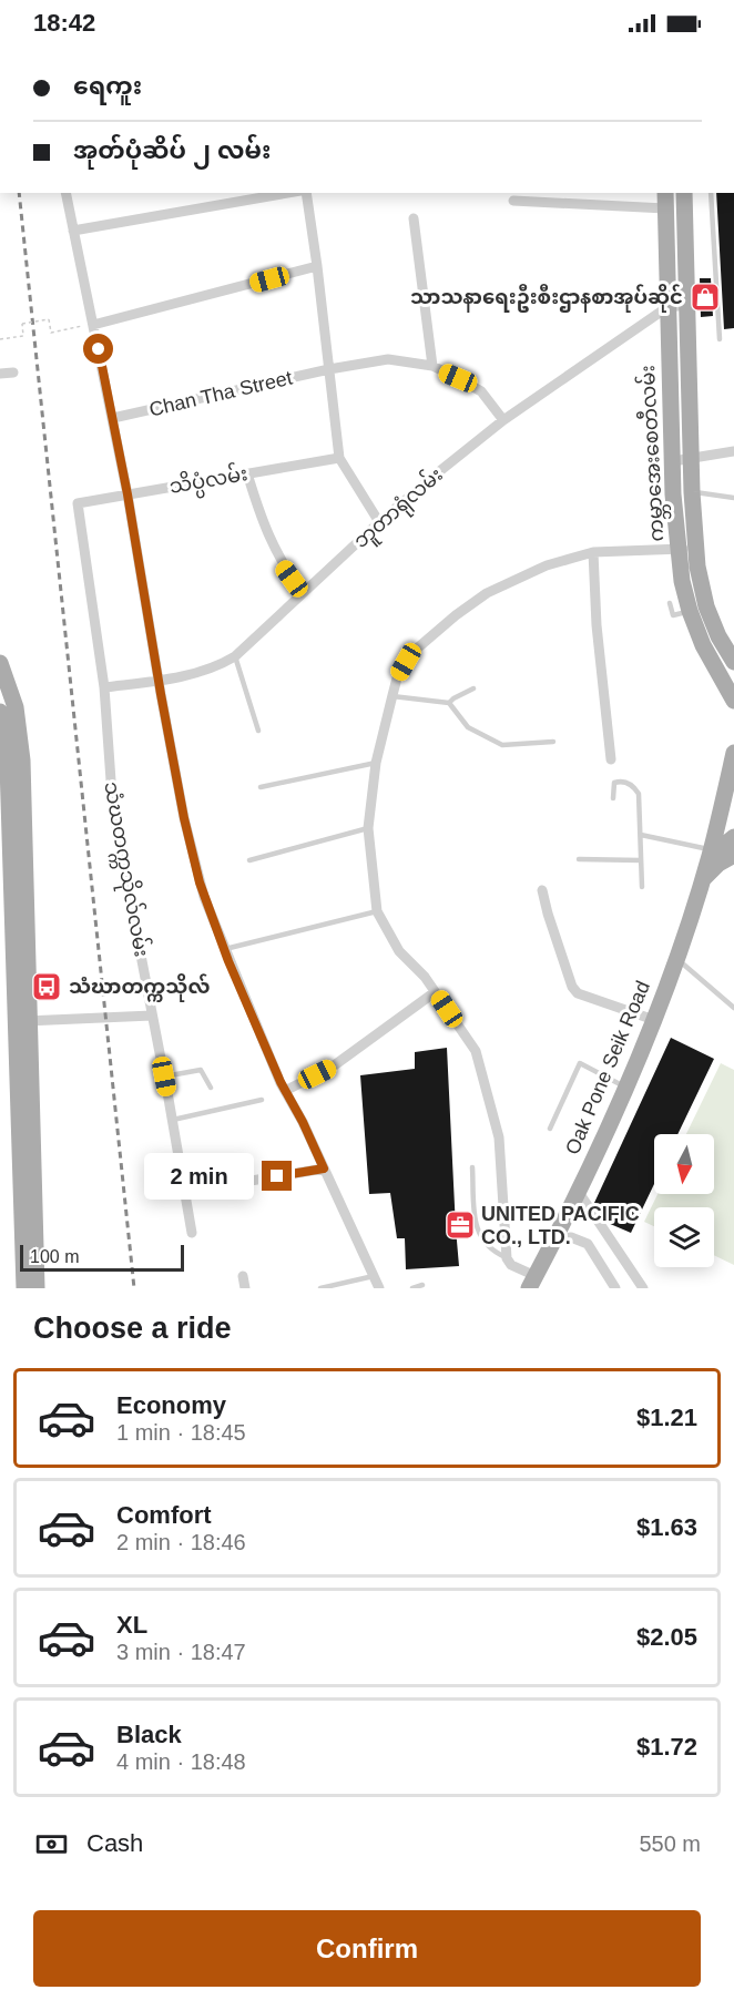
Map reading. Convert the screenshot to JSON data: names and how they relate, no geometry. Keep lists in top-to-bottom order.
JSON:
{
  "streets": {
    "main road": ["ကမ္ဘာအေးစေတီလမ်း", "Oak Pone Seik Road"],
    "street": [
      "Chan Tha Street",
      "သိပ္ပံလမ်း",
      "ဘူတာရုံလမ်း",
      "သံဃတက္ကသိုလ်လမ်း"
    ]
  },
  "crossings": [
    ["Chan Tha Street", "ဘူတာရုံလမ်း"],
    ["ကမ္ဘာအေးစေတီလမ်း", "ဘူတာရုံလမ်း"],
    ["သိပ္ပံလမ်း", "သံဃတက္ကသိုလ်လမ်း"],
    ["ဘူတာရုံလမ်း", "သံဃတက္ကသိုလ်လမ်း"]
  ],
  "places": {
    "shop": ["သာသနာရေးဦးစီးဌာနစာအုပ်ဆိုင်"],
    "bus stop": ["သံဃာတက္ကသိုလ်"],
    "office": ["UNITED PACIFIC CO., LTD."]
  },
  "scale_bar": "100 m",
  "north": "bottom",
  "page": {
    "status": "18:42",
    "banner": ["ရေကူး", "အုတ်ပုံဆိပ် ၂ လမ်း"],
    "bubble": "2 min",
    "scale": "100 m",
    "heading": "Choose a ride",
    "list": [
      {
        "name": "Economy",
        "note": "1 min · 18:45",
        "value": "$1.21"
      },
      {
        "name": "Comfort",
        "note": "2 min · 18:46",
        "value": "$1.63"
      },
      {
        "name": "XL",
        "note": "3 min · 18:47",
        "value": "$2.05"
      },
      {
        "name": "Black",
        "note": "4 min · 18:48",
        "value": "$1.72"
      }
    ],
    "pay": ["Cash", "550 m"],
    "buttons": "Confirm"
  }
}
